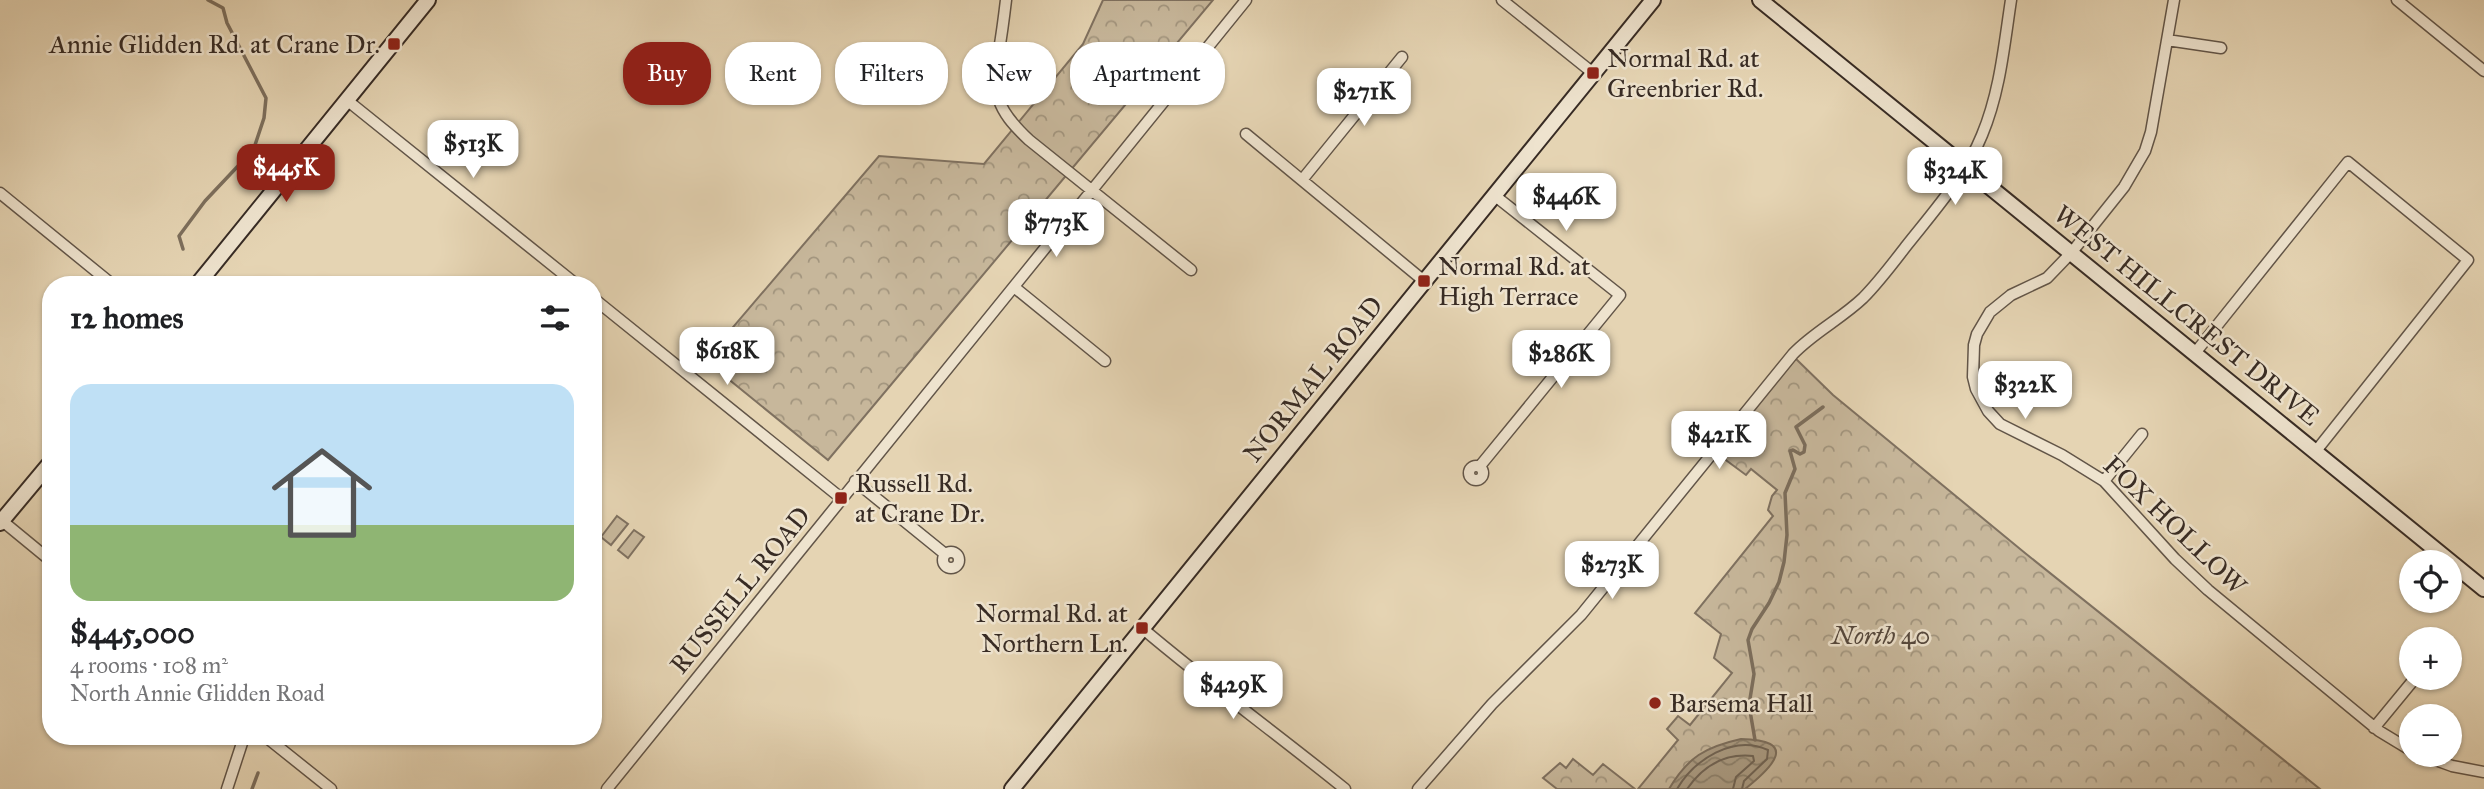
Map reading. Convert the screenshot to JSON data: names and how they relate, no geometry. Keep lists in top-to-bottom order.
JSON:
{
  "streets": {
    "street": [
      "WEST HILLCREST DRIVE",
      "NORMAL ROAD",
      "FOX HOLLOW",
      "RUSSELL ROAD"
    ]
  },
  "crossings": [
    ["WEST HILLCREST DRIVE", "FOX HOLLOW"]
  ],
  "parks": ["North 40"],
  "places": {
    "transit": [
      "Annie Glidden Rd. at Crane Dr.",
      "Normal Rd. at Greenbrier Rd.",
      "Normal Rd. at High Terrace",
      "Russell Rd. at Crane Dr.",
      "Normal Rd. at Northern Ln."
    ],
    "other": ["Barsema Hall"]
  },
  "page": {
    "chip": [
      "Buy",
      "Rent",
      "Filters",
      "New",
      "Apartment"
    ],
    "price": [
      "$271K",
      "$513K",
      "$445K",
      "$324K",
      "$446K",
      "$773K",
      "$618K",
      "$286K",
      "$322K",
      "$421K",
      "$273K",
      "$429K"
    ],
    "heading": "12 homes",
    "list": [
      {
        "name": "$445,000",
        "note": "4 rooms · 108 m² · North Annie Glidden Road"
      }
    ],
    "map_buttons": ["+", "−"]
  }
}
